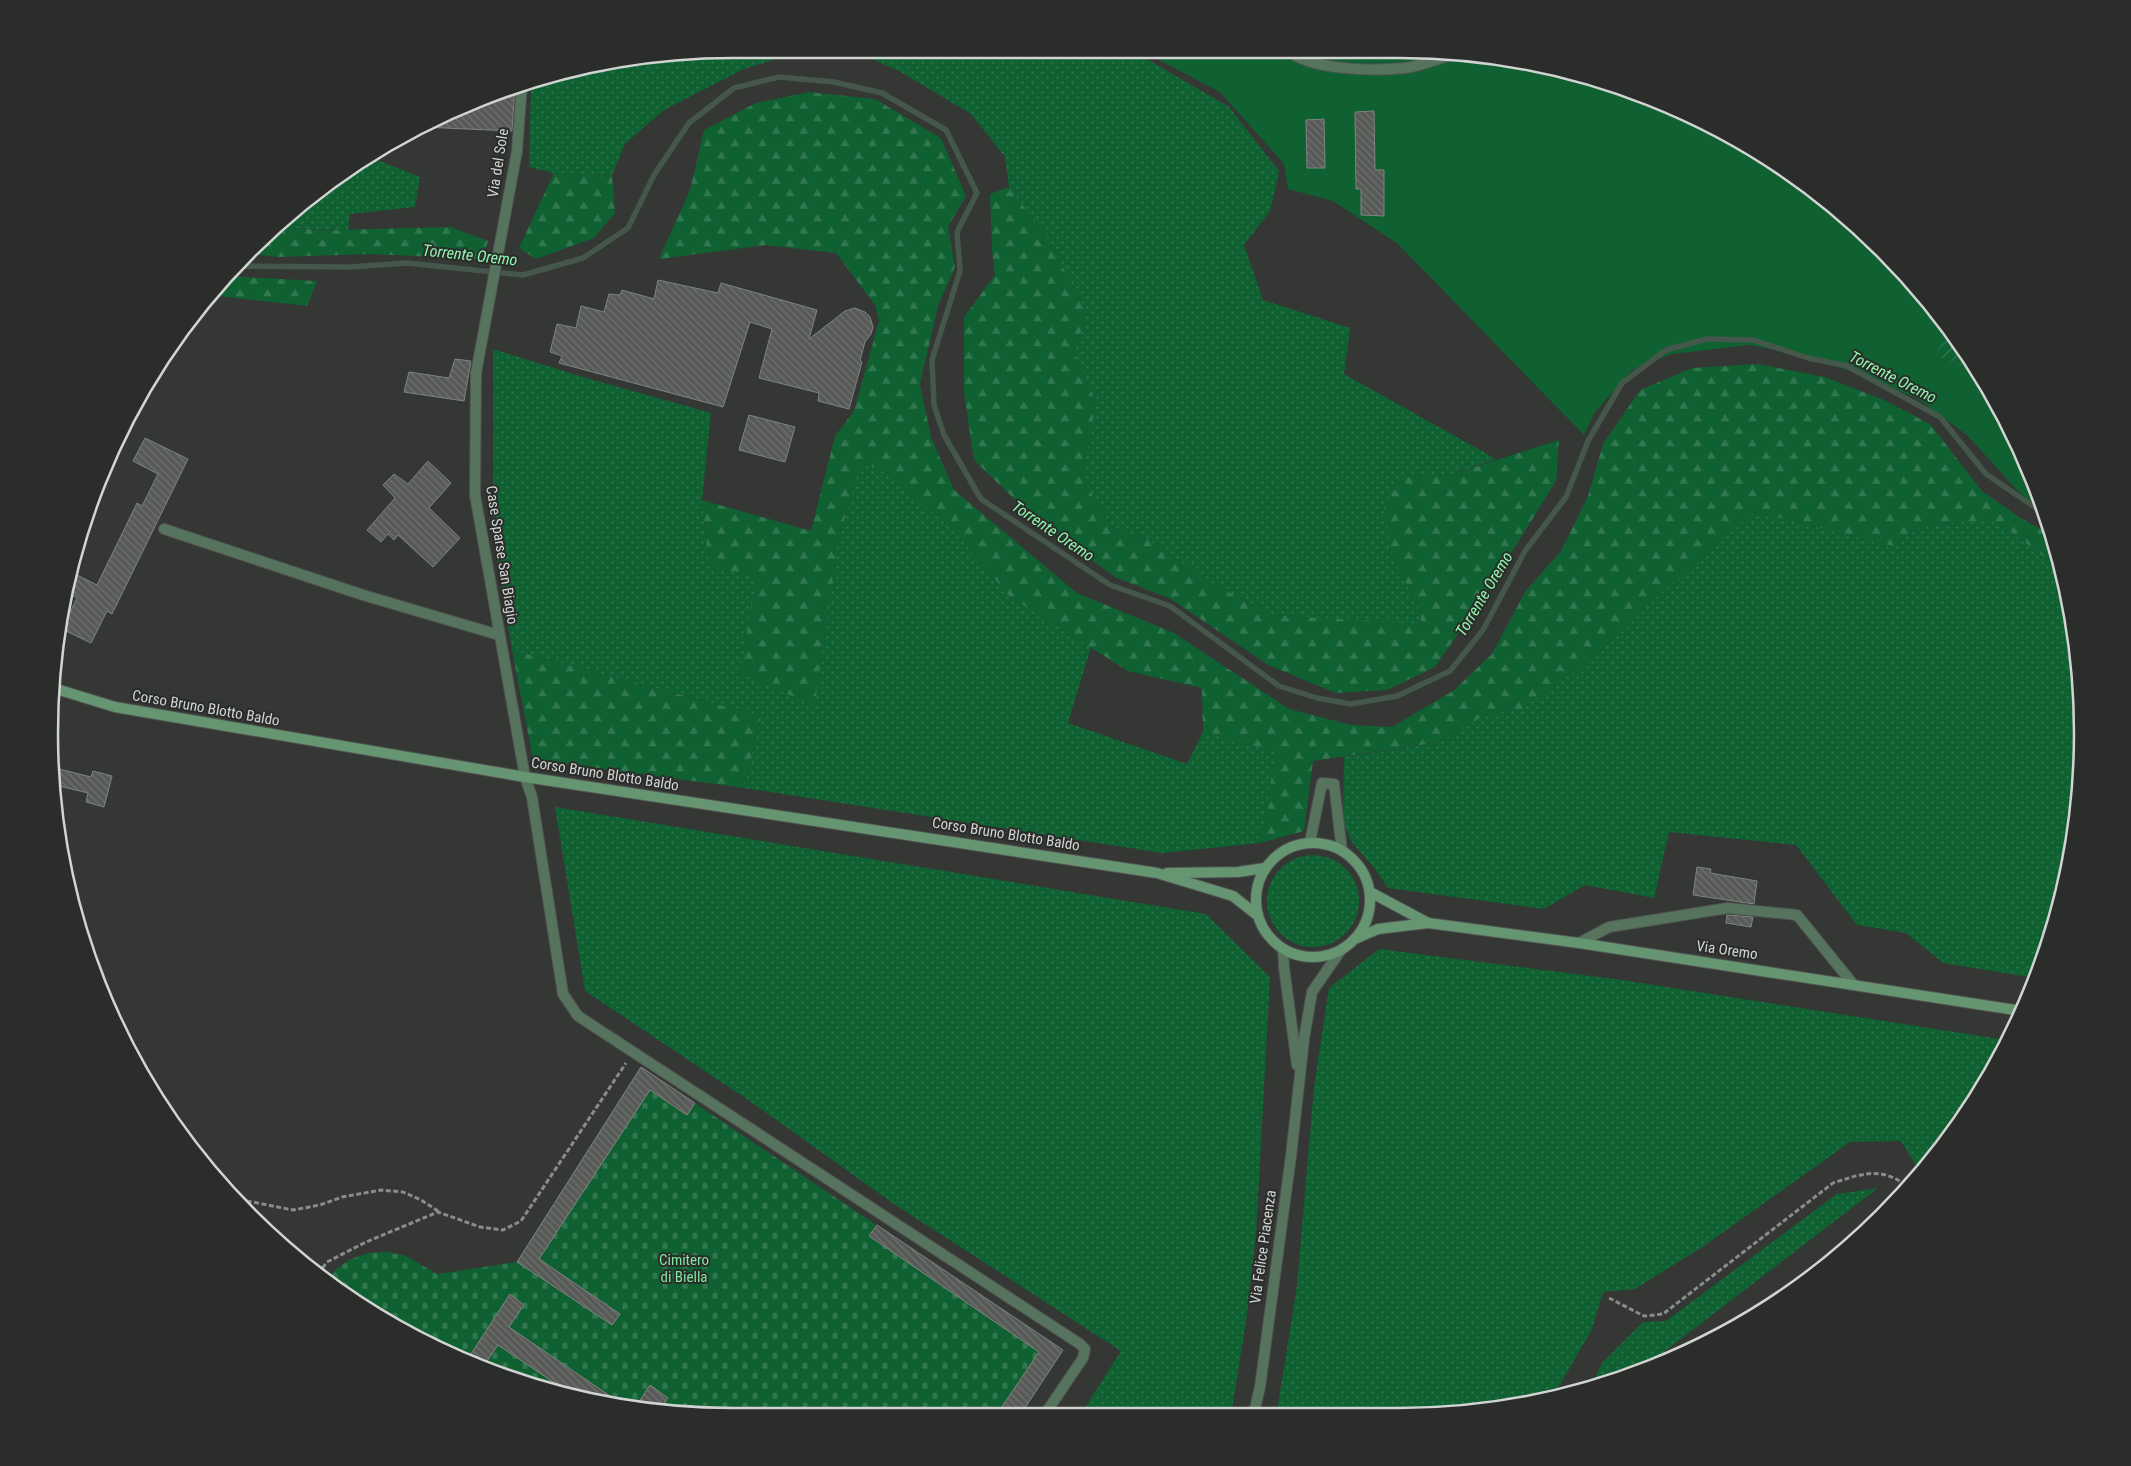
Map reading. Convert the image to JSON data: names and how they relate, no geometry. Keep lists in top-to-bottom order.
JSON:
{
  "streets": {
    "main road": ["Corso Bruno Blotto Baldo", "Via Oremo"],
    "street": ["Via del Sole", "Case Sparse San Biagio", "Via Felice Piacenza"]
  },
  "crossings": [
    ["Via del Sole", "Case Sparse San Biagio"],
    ["Case Sparse San Biagio", "Corso Bruno Blotto Baldo"],
    ["Corso Bruno Blotto Baldo", "Via Oremo"],
    ["Corso Bruno Blotto Baldo", "Via Felice Piacenza"],
    ["Via Oremo", "Via Felice Piacenza"]
  ],
  "water": ["Torrente Oremo"],
  "parks": ["Cimitero di Biella"]
}
